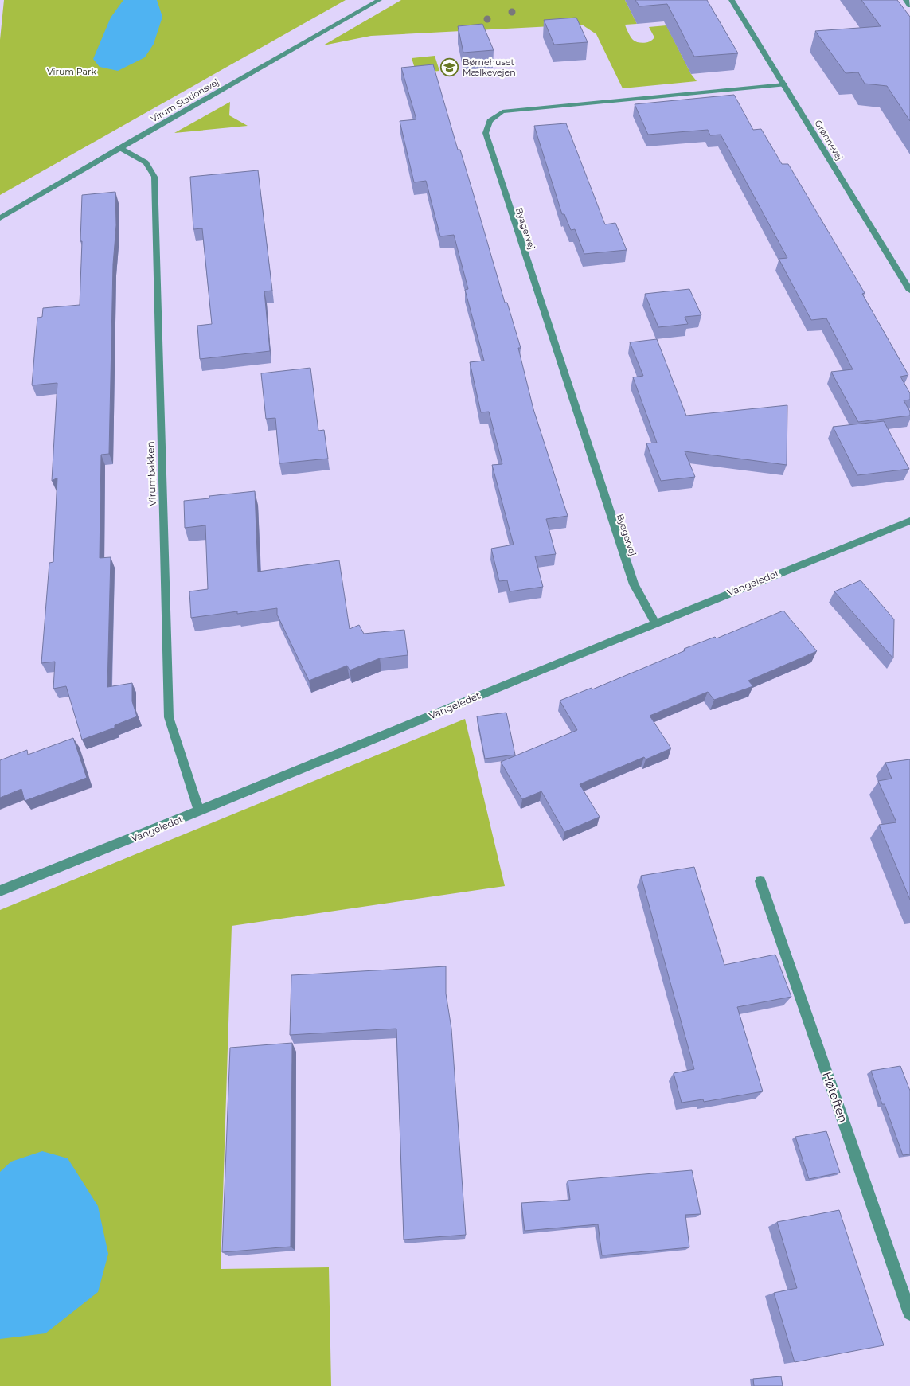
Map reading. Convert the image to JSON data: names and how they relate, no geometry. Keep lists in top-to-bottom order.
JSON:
{
  "streets": {
    "street": [
      "Virum Stationsvej",
      "Grønnevej",
      "Byagervej",
      "Virumbakken",
      "Vangeledet",
      "Høtoften"
    ]
  },
  "crossings": [
    ["Virum Stationsvej", "Virumbakken"],
    ["Grønnevej", "Byagervej"],
    ["Byagervej", "Vangeledet"],
    ["Virumbakken", "Vangeledet"]
  ],
  "parks": ["Virum Park"],
  "places": {
    "school or university": ["Børnehuset Mælkevejen"]
  }
}
